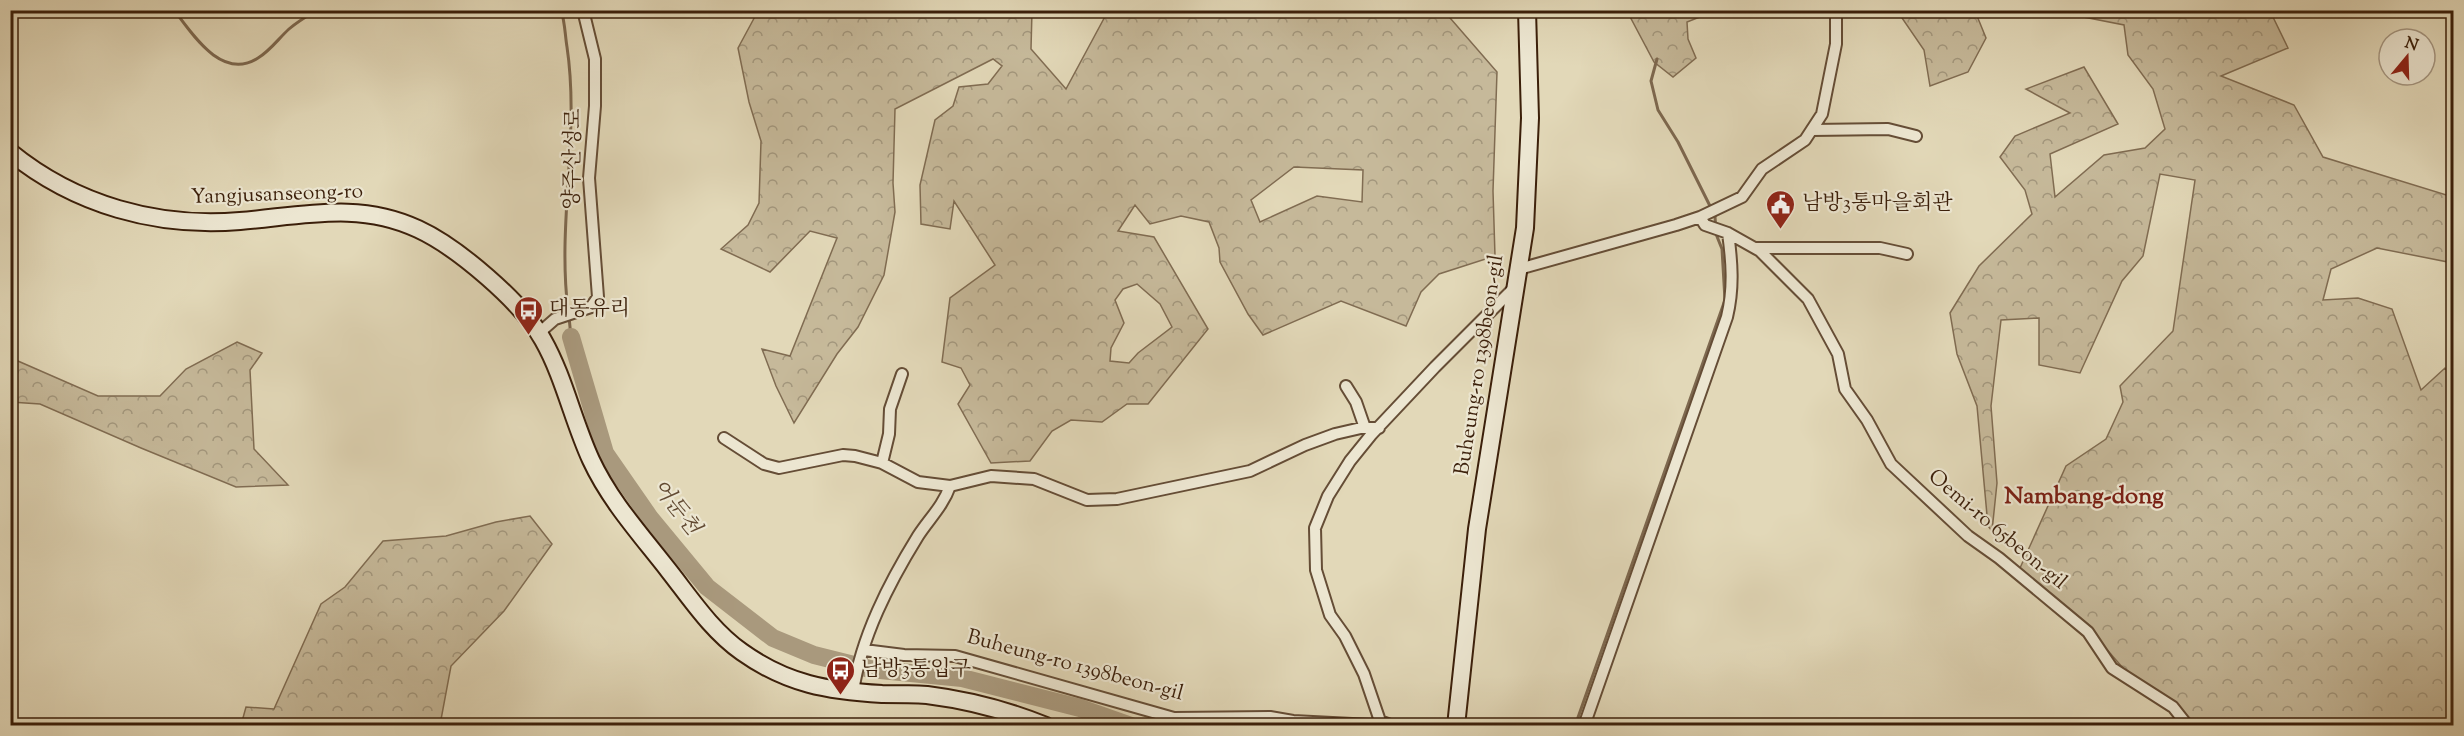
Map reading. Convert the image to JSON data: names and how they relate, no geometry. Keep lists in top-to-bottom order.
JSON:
{
  "streets": {
    "street": [
      "양주산성로",
      "Yangjusanseong-ro",
      "Buheung-ro 1398beon-gil",
      "Oemi-ro 65beon-gil"
    ]
  },
  "crossings": [
    ["양주산성로", "Yangjusanseong-ro"]
  ],
  "districts": ["Nambang-dong"],
  "water": ["어둔천"],
  "places": {
    "public building": ["남방3통마을회관"],
    "bus stop": ["대동유리", "남방3통입구"]
  },
  "north": "top"
}
